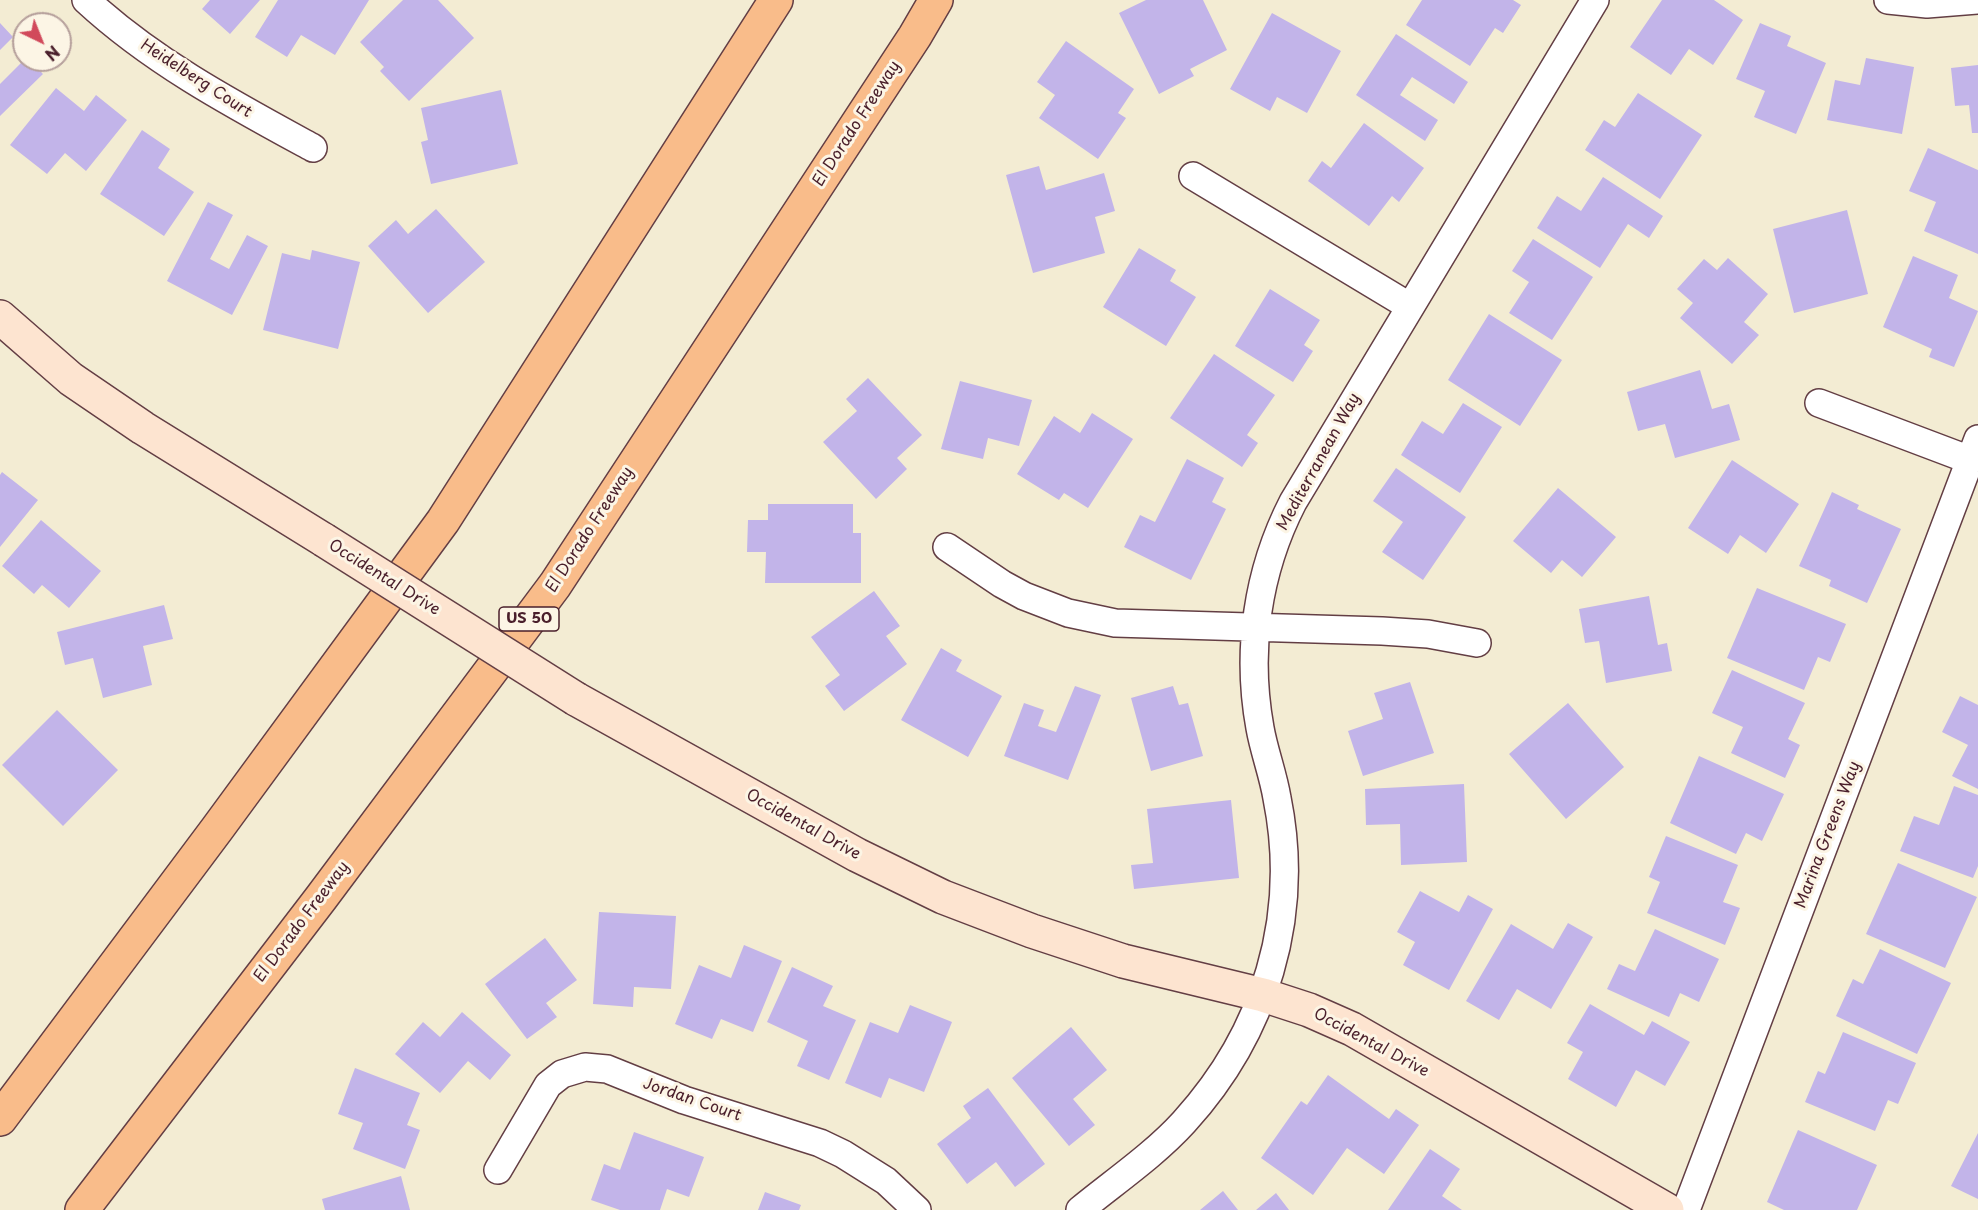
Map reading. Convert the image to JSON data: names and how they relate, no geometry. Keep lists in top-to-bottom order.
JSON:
{
  "streets": {
    "highway": ["El Dorado Freeway", "US 50"],
    "street": [
      "Heidelberg Court",
      "Mediterranean Way",
      "Occidental Drive",
      "Marina Greens Way",
      "Jordan Court"
    ]
  },
  "crossings": [
    ["Mediterranean Way", "Occidental Drive"]
  ],
  "north": "bottom right"
}
